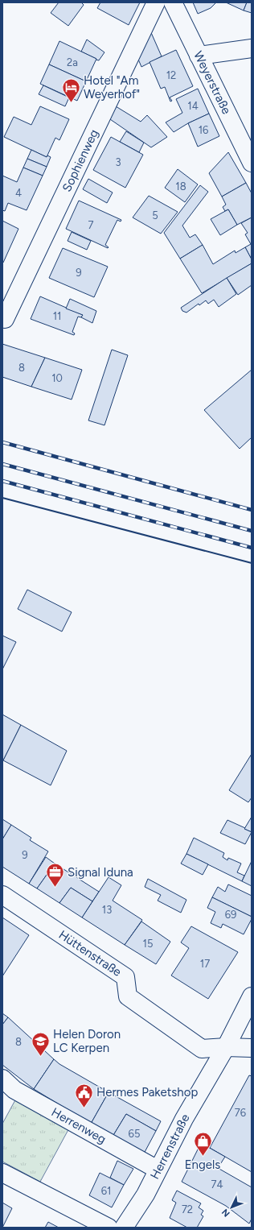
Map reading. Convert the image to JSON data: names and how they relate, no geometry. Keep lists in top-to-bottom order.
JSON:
{
  "streets": {
    "street": [
      "Weyerstraße",
      "Sophienweg",
      "Hüttenstraße",
      "Herrenweg",
      "Herrenstraße"
    ]
  },
  "crossings": [
    ["Hüttenstraße", "Herrenstraße"],
    ["Herrenweg", "Herrenstraße"]
  ],
  "places": {
    "hotel": ["Hotel \"Am Weyerhof\""],
    "office": ["Signal Iduna"],
    "school or university": ["Helen Doron LC Kerpen"],
    "public building": ["Hermes Paketshop"],
    "shop": ["Engels"]
  },
  "house_numbers": [
    "2a",
    "12",
    "14",
    "16",
    "3",
    "18",
    "4",
    "5",
    "7",
    "9",
    "11",
    "8",
    "10",
    "9",
    "13",
    "69",
    "15",
    "17",
    "8",
    "76",
    "65",
    "74",
    "61",
    "72"
  ],
  "north": "bottom left"
}
